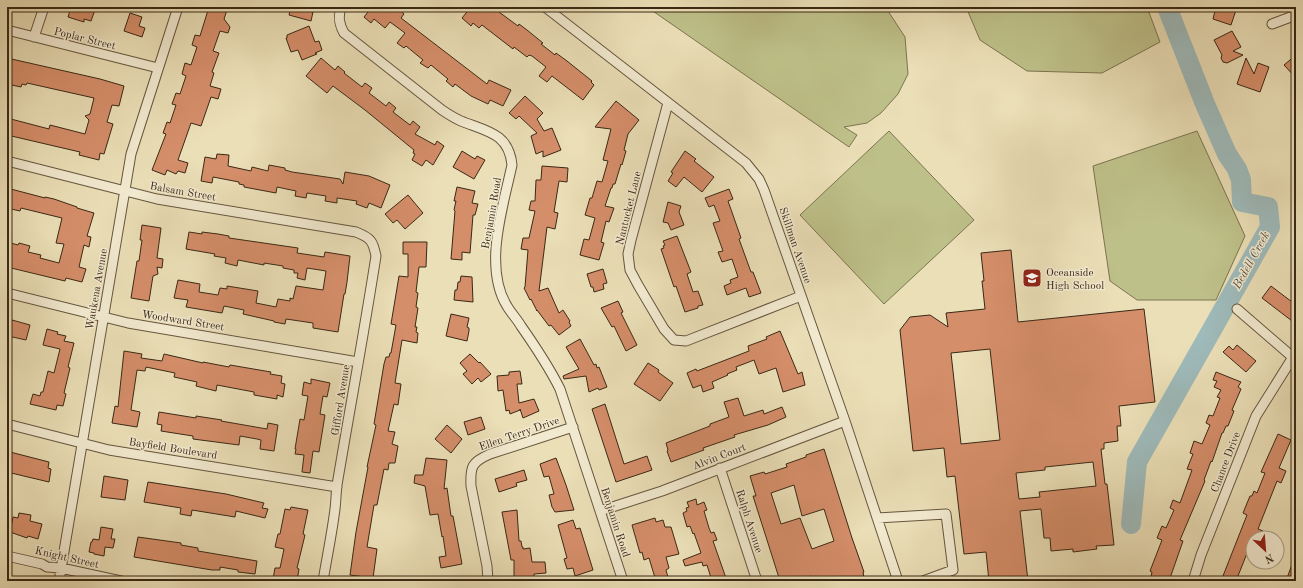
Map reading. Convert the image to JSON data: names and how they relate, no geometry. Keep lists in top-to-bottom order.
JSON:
{
  "streets": {
    "street": [
      "Poplar Street",
      "Balsam Street",
      "Nantucket Lane",
      "Benjamin Road",
      "Skillman Avenue",
      "Waukena Avenue",
      "Woodward Street",
      "Gifford Avenue",
      "Ellen Terry Drive",
      "Bayfield Boulevard",
      "Alvin Court",
      "Chance Drive",
      "Ralph Avenue",
      "Knight Street"
    ]
  },
  "crossings": [
    ["Poplar Street", "Waukena Avenue"],
    ["Balsam Street", "Waukena Avenue"],
    ["Balsam Street", "Gifford Avenue"],
    ["Nantucket Lane", "Skillman Avenue"],
    ["Benjamin Road", "Ellen Terry Drive"],
    ["Benjamin Road", "Alvin Court"],
    ["Skillman Avenue", "Alvin Court"],
    ["Waukena Avenue", "Woodward Street"],
    ["Waukena Avenue", "Bayfield Boulevard"],
    ["Waukena Avenue", "Knight Street"],
    ["Woodward Street", "Gifford Avenue"],
    ["Gifford Avenue", "Bayfield Boulevard"],
    ["Alvin Court", "Ralph Avenue"]
  ],
  "water": ["Bedell Creek"],
  "places": {
    "school or university": ["Oceanside High School"]
  },
  "north": "bottom right"
}
